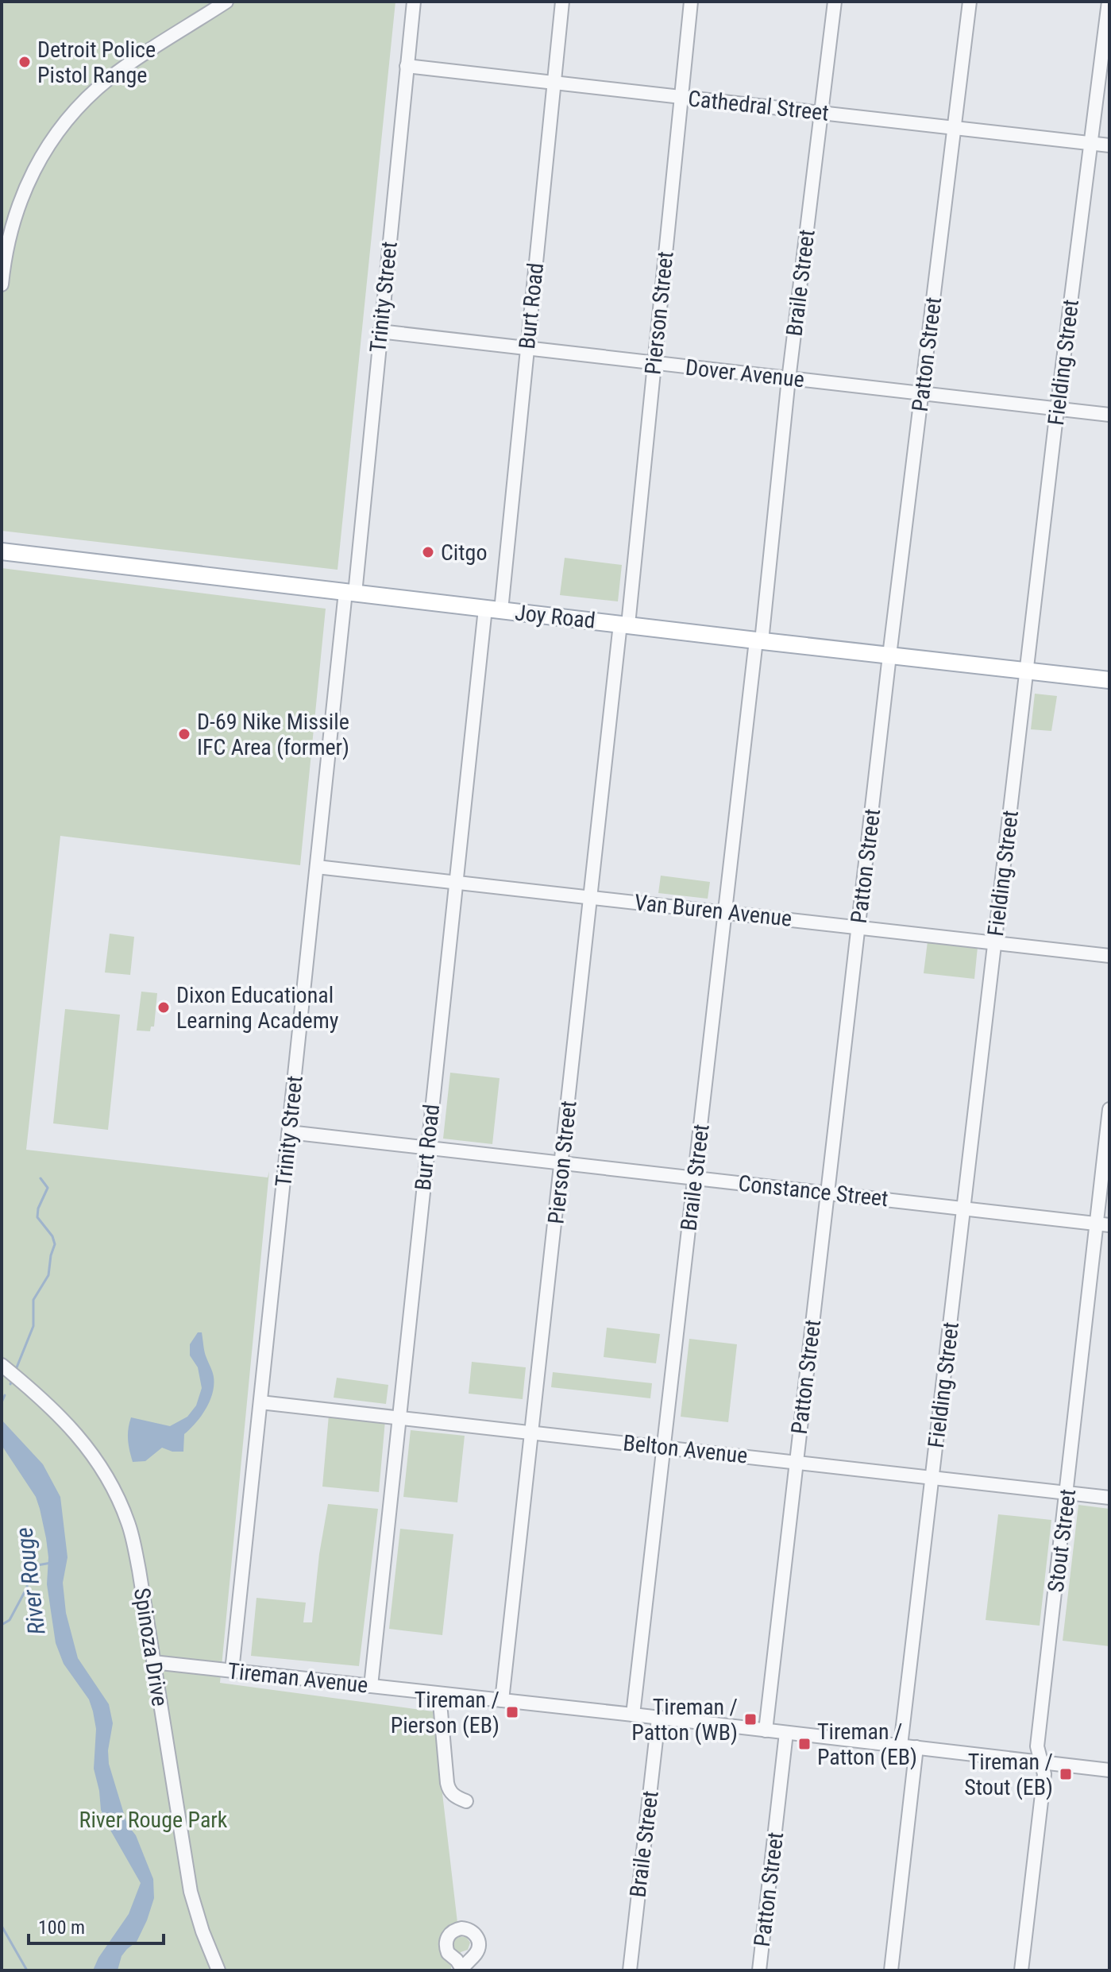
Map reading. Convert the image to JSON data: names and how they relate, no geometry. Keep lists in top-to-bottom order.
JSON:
{
  "streets": {
    "main road": ["Joy Road"],
    "street": [
      "Cathedral Street",
      "Braile Street",
      "Trinity Street",
      "Burt Road",
      "Pierson Street",
      "Patton Street",
      "Fielding Street",
      "Dover Avenue",
      "Van Buren Avenue",
      "Constance Street",
      "Belton Avenue",
      "Stout Street",
      "Spinoza Drive",
      "Tireman Avenue"
    ]
  },
  "crossings": [
    ["Cathedral Street", "Braile Street"],
    ["Cathedral Street", "Trinity Street"],
    ["Cathedral Street", "Burt Road"],
    ["Cathedral Street", "Pierson Street"],
    ["Cathedral Street", "Patton Street"],
    ["Cathedral Street", "Fielding Street"],
    ["Braile Street", "Dover Avenue"],
    ["Braile Street", "Joy Road"],
    ["Braile Street", "Van Buren Avenue"],
    ["Braile Street", "Constance Street"],
    ["Braile Street", "Belton Avenue"],
    ["Braile Street", "Tireman Avenue"],
    ["Trinity Street", "Dover Avenue"],
    ["Trinity Street", "Joy Road"],
    ["Trinity Street", "Van Buren Avenue"],
    ["Trinity Street", "Constance Street"],
    ["Trinity Street", "Belton Avenue"],
    ["Trinity Street", "Tireman Avenue"],
    ["Burt Road", "Dover Avenue"],
    ["Burt Road", "Joy Road"],
    ["Burt Road", "Van Buren Avenue"],
    ["Burt Road", "Constance Street"],
    ["Burt Road", "Belton Avenue"],
    ["Burt Road", "Tireman Avenue"],
    ["Pierson Street", "Dover Avenue"],
    ["Pierson Street", "Joy Road"],
    ["Pierson Street", "Van Buren Avenue"],
    ["Pierson Street", "Constance Street"],
    ["Pierson Street", "Belton Avenue"],
    ["Pierson Street", "Tireman Avenue"],
    ["Patton Street", "Dover Avenue"],
    ["Patton Street", "Joy Road"],
    ["Patton Street", "Van Buren Avenue"],
    ["Patton Street", "Constance Street"],
    ["Patton Street", "Belton Avenue"],
    ["Fielding Street", "Dover Avenue"],
    ["Fielding Street", "Joy Road"],
    ["Fielding Street", "Van Buren Avenue"],
    ["Fielding Street", "Constance Street"],
    ["Fielding Street", "Belton Avenue"],
    ["Constance Street", "Stout Street"],
    ["Belton Avenue", "Stout Street"],
    ["Spinoza Drive", "Tireman Avenue"]
  ],
  "water": ["River Rouge"],
  "parks": ["River Rouge Park"],
  "places": {
    "other": [
      "Detroit Police Pistol Range",
      "Citgo",
      "D-69 Nike Missile IFC Area (former)",
      "Dixon Educational Learning Academy"
    ],
    "transit": [
      "Tireman / Pierson (EB)",
      "Tireman / Patton (WB)",
      "Tireman / Patton (EB)",
      "Tireman / Stout (EB)"
    ]
  },
  "scale_bar": "100 m"
}
